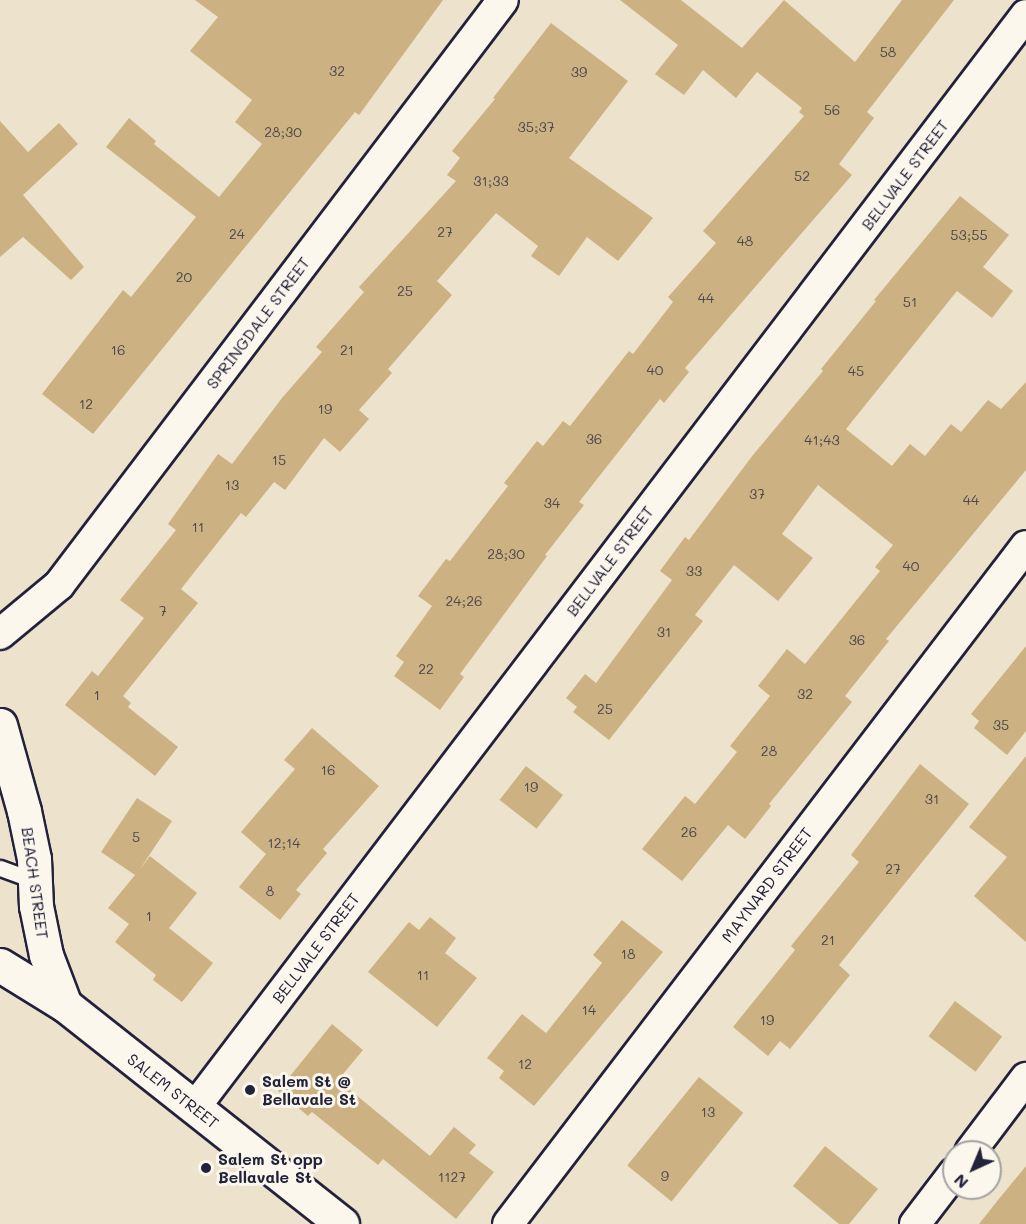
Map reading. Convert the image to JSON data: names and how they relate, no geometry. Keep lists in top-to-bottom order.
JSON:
{
  "streets": {
    "main road": ["BEACH STREET", "SALEM STREET"],
    "street": ["BELLVALE STREET", "SPRINGDALE STREET", "MAYNARD STREET"]
  },
  "crossings": [
    ["BELLVALE STREET", "SALEM STREET"],
    ["BEACH STREET", "SALEM STREET"]
  ],
  "places": ["Salem St @ Bellavale St", "Salem St opp Bellavale St"],
  "house_numbers": [
    "58",
    "32",
    "39",
    "56",
    "35;37",
    "28;30",
    "52",
    "31;33",
    "27",
    "24",
    "53;55",
    "48",
    "20",
    "25",
    "44",
    "51",
    "16",
    "21",
    "40",
    "45",
    "12",
    "19",
    "36",
    "41;43",
    "15",
    "13",
    "37",
    "44",
    "34",
    "11",
    "28;30",
    "40",
    "33",
    "24;26",
    "7",
    "31",
    "36",
    "22",
    "32",
    "1",
    "25",
    "35",
    "28",
    "16",
    "19",
    "31",
    "26",
    "5",
    "12;14",
    "27",
    "8",
    "1",
    "21",
    "18",
    "11",
    "14",
    "19",
    "12",
    "13",
    "9",
    "1127"
  ],
  "north": "bottom left"
}
